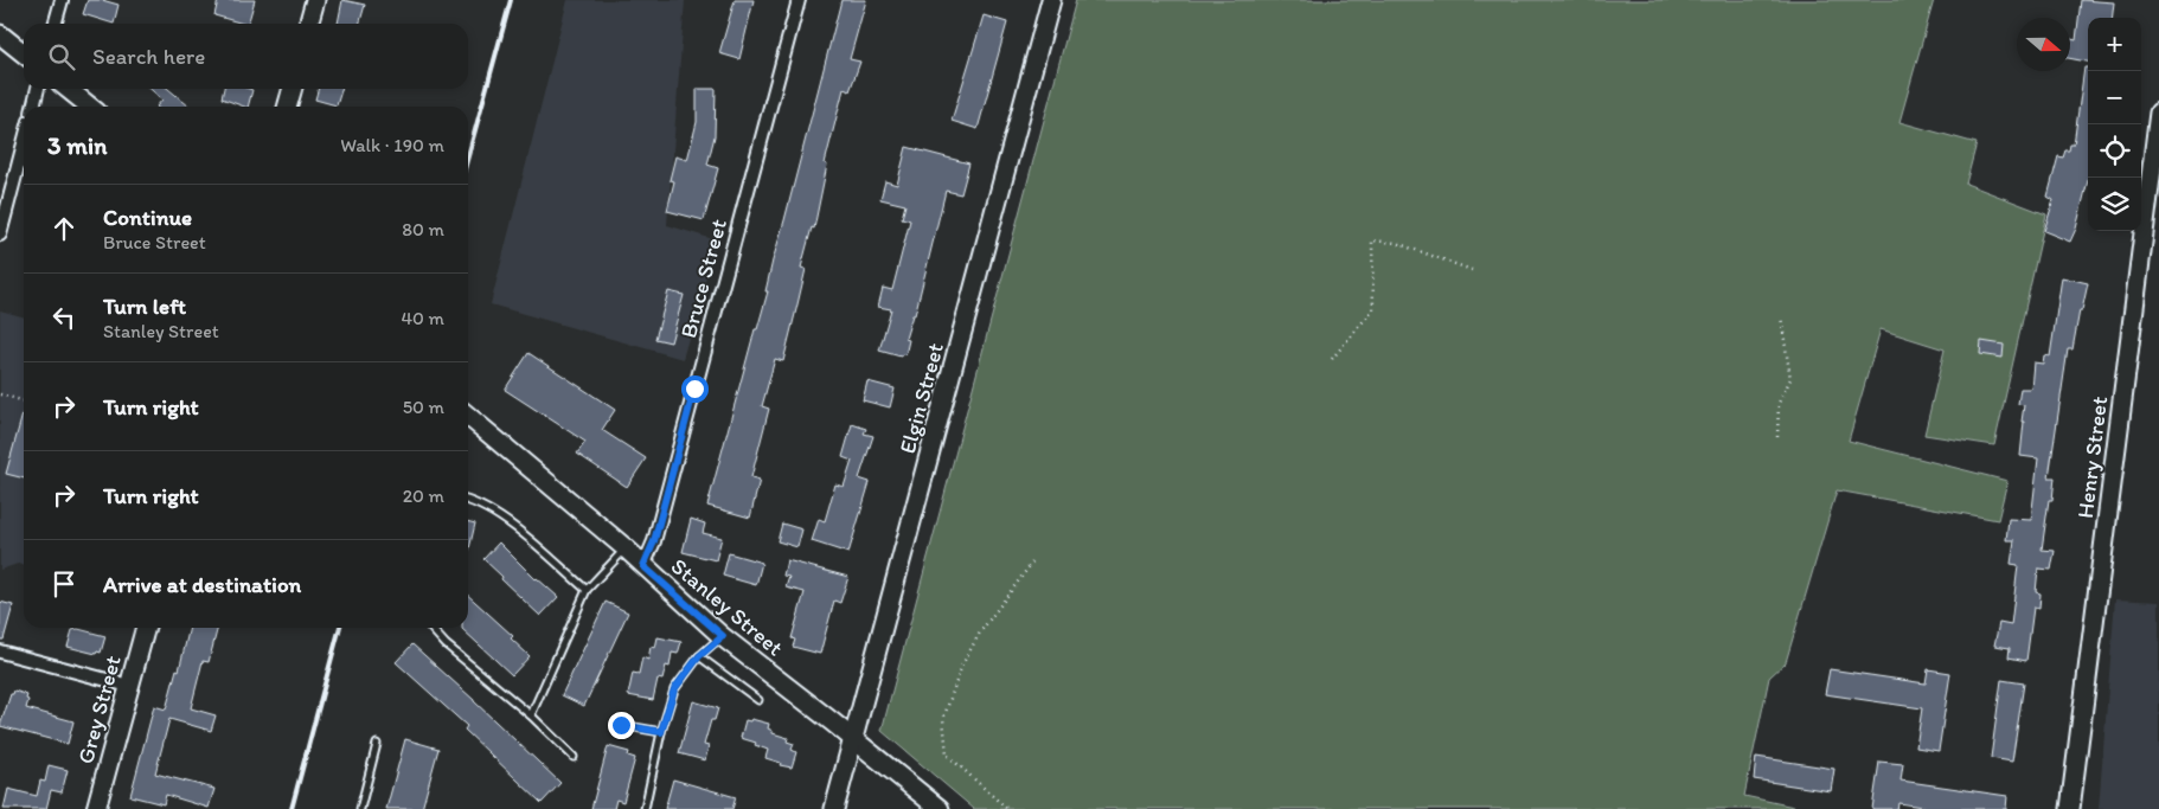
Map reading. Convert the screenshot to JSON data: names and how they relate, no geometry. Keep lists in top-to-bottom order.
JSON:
{
  "streets": {
    "main road": [
      "Elgin Street",
      "Henry Street",
      "Stanley Street",
      "Grey Street"
    ],
    "street": ["Bruce Street"]
  },
  "crossings": [
    ["Bruce Street", "Stanley Street"],
    ["Elgin Street", "Stanley Street"]
  ],
  "north": "right",
  "page": {
    "map_buttons": ["+", "−"],
    "search": "Search here",
    "heading": ["3 min", "Walk · 190 m"],
    "list": [
      ["Continue", "Bruce Street", "80 m"],
      ["Turn left", "Stanley Street", "40 m"],
      ["Turn right", "50 m"],
      ["Turn right", "20 m"],
      "Arrive at destination"
    ]
  }
}
